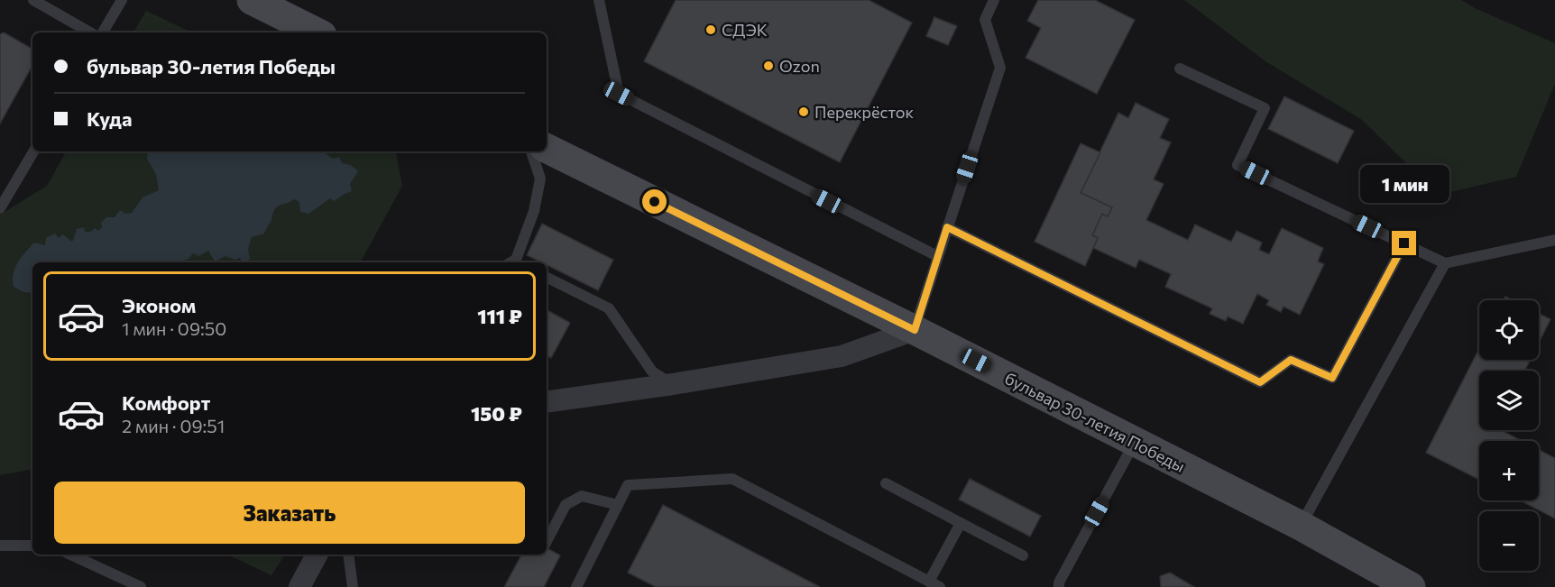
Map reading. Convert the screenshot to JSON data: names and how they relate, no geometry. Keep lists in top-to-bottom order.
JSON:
{
  "streets": {
    "main road": ["бульвар 30-летия Победы"]
  },
  "places": ["СДЭК", "Ozon", "Перекрёсток"],
  "page": {
    "banner": ["бульвар 30-летия Победы", "Куда"],
    "bubble": "1 мин",
    "list": [
      {
        "name": "Эконом",
        "note": "1 мин · 09:50",
        "value": "111 ₽"
      },
      {
        "name": "Комфорт",
        "note": "2 мин · 09:51",
        "value": "150 ₽"
      }
    ],
    "map_buttons": ["+", "−"],
    "buttons": "Заказать"
  }
}
